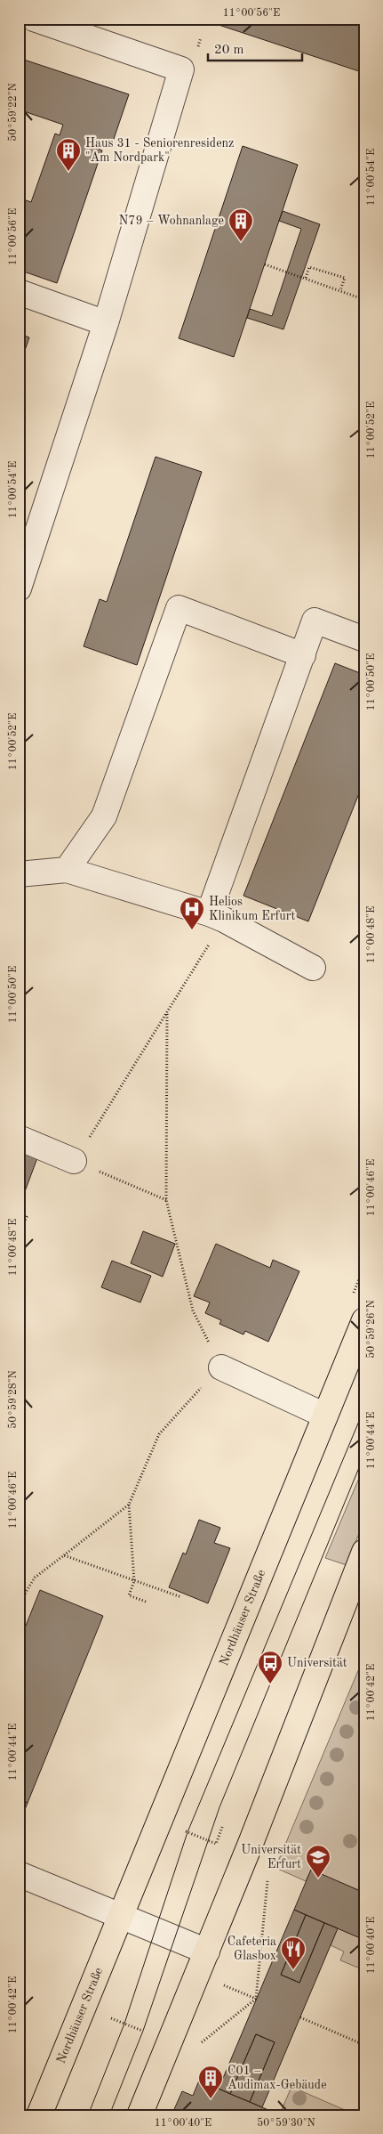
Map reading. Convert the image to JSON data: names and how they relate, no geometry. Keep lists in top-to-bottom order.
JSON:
{
  "streets": {
    "main road": ["Nordhäuser Straße"]
  },
  "places": {
    "building": ["Haus 31 - Seniorenresidenz \"Am Nordpark\"", "N79 – Wohnanlage", "C01 – Audimax-Gebäude"],
    "hospital": ["Helios Klinikum Erfurt"],
    "bus stop": ["Universität"],
    "school or university": ["Universität Erfurt"],
    "restaurant": ["Cafeteria Glasbox"]
  },
  "scale_bar": "20 m",
  "coordinates": [
    "11°00'56\"E",
    "50°59'22\"N",
    "11°00'54\"E",
    "11°00'52\"E",
    "11°00'50\"E",
    "11°00'48\"E",
    "11°00'46\"E",
    "50°59'26\"N",
    "50°59'28\"N",
    "11°00'44\"E",
    "11°00'42\"E",
    "11°00'40\"E",
    "50°59'30\"N"
  ]
}
